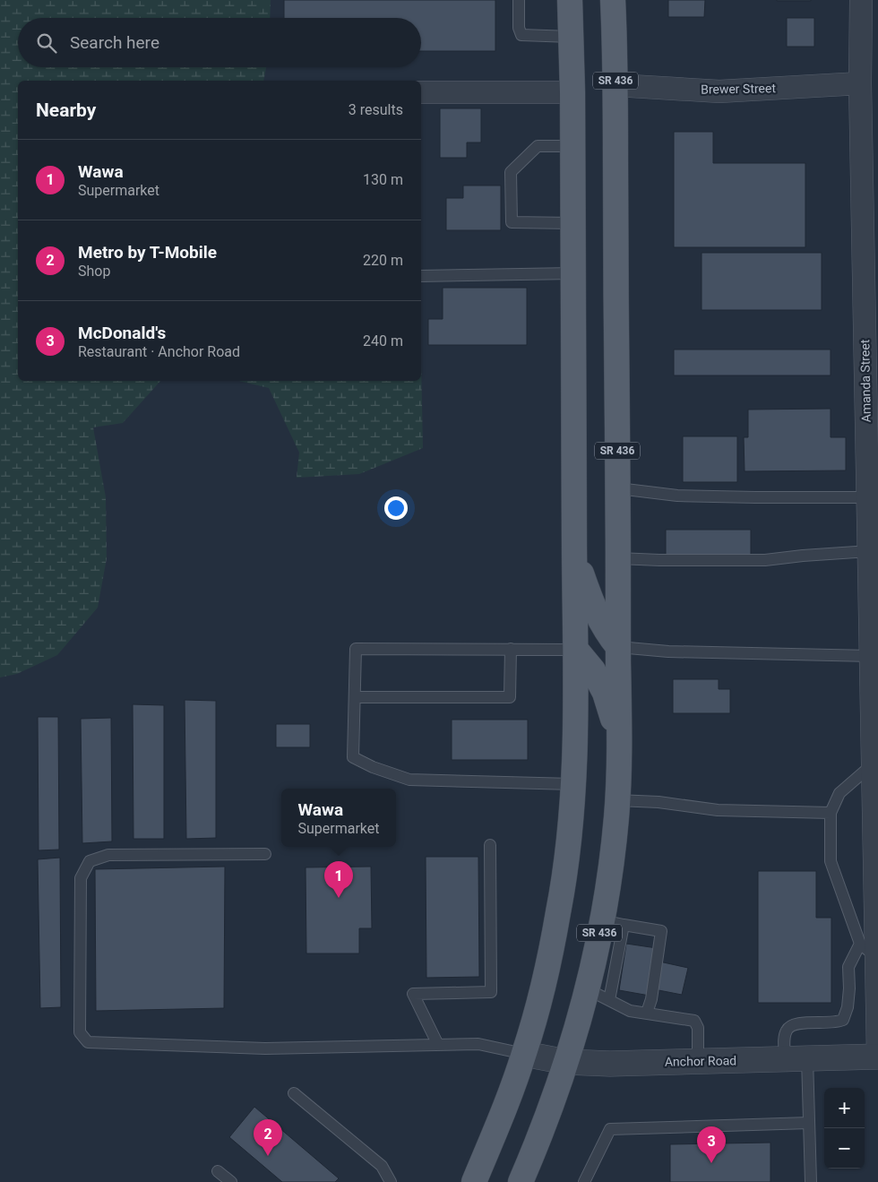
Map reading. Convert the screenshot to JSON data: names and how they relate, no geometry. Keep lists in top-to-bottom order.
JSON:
{
  "streets": {
    "main road": ["SR 436"],
    "street": ["Brewer Street", "Amanda Street", "Anchor Road"]
  },
  "crossings": [
    ["SR 436", "Brewer Street"],
    ["SR 436", "Anchor Road"],
    ["Brewer Street", "Amanda Street"],
    ["Amanda Street", "Anchor Road"]
  ],
  "page": {
    "search": "Search here",
    "heading": ["Nearby", "3 results"],
    "list": [
      {
        "mark": "1",
        "name": "Wawa",
        "note": "Supermarket",
        "value": "130 m"
      },
      {
        "mark": "2",
        "name": "Metro by T-Mobile",
        "note": "Shop",
        "value": "220 m"
      },
      {
        "mark": "3",
        "name": "McDonald's",
        "note": "Restaurant · Anchor Road",
        "value": "240 m"
      }
    ],
    "popup": ["Wawa", "Supermarket"],
    "pins": ["1", "2", "3"],
    "map_buttons": ["+", "−"]
  }
}
